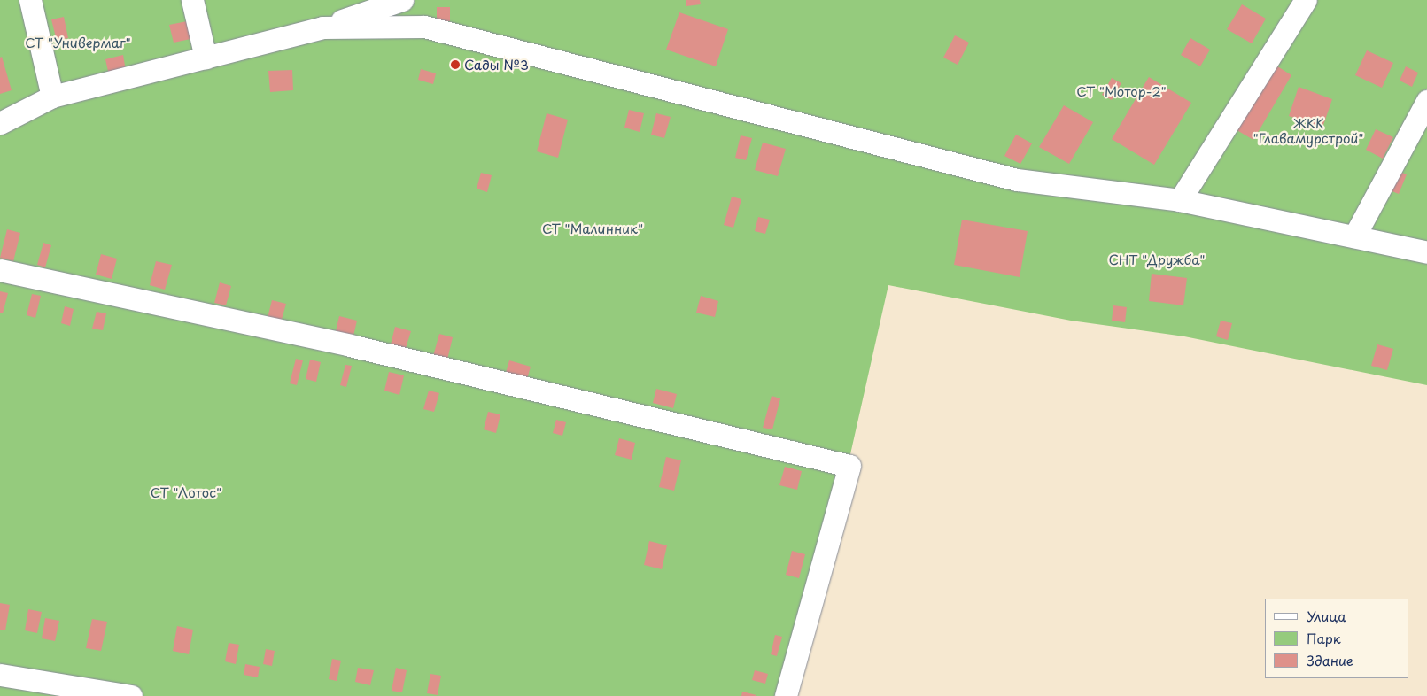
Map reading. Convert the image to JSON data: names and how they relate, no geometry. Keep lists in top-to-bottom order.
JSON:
{
  "parks": [
    "СТ \"Универмаг\"",
    "СТ \"Мотор-2\"",
    "ЖКК \"Главамурстрой\"",
    "СТ \"Малинник\"",
    "СНТ \"Дружба\"",
    "СТ \"Лотос\""
  ],
  "places": ["Сады №3"],
  "legend": ["Улица", "Парк", "Здание"]
}
